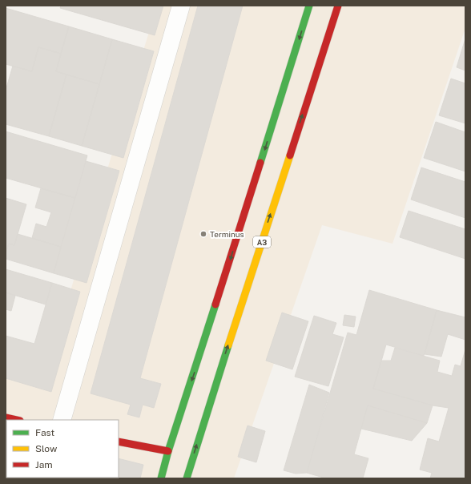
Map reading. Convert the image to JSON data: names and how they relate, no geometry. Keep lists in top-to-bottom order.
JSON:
{
  "streets": {
    "main road": ["A3"]
  },
  "places": ["Terminus"],
  "legend": ["Fast", "Slow", "Jam"]
}
